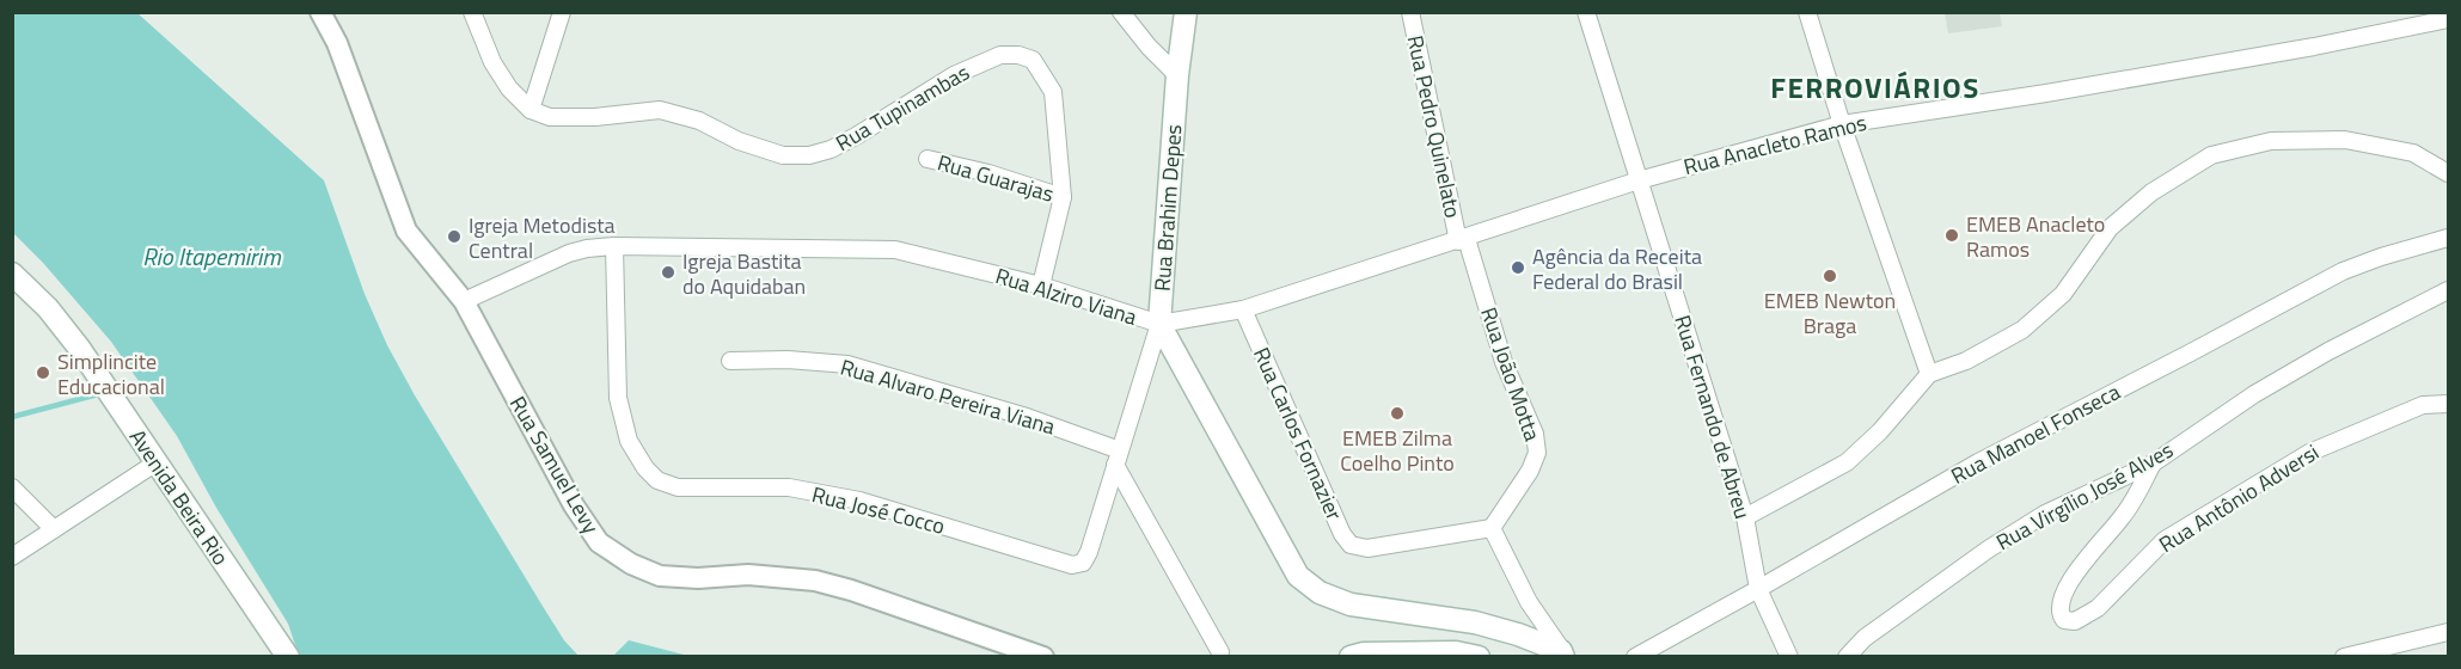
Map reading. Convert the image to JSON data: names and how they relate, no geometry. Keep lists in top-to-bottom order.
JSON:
{
  "streets": {
    "main road": ["Rua Brahim Depes", "Rua Alziro Viana", "Avenida Beira Rio"],
    "street": [
      "Rua Tupinambas",
      "Rua Pedro Quinelato",
      "Rua Anacleto Ramos",
      "Rua Guarajas",
      "Rua João Motta",
      "Rua Alvaro Pereira Viana",
      "Rua Fernando de Abreu",
      "Rua Carlos Fornazier",
      "Rua Manoel Fonseca",
      "Rua Samuel Levy",
      "Rua Virgílio José Alves",
      "Rua Antônio Adversi",
      "Rua José Cocco"
    ]
  },
  "crossings": [
    ["Rua Tupinambas", "Rua Guarajas"],
    ["Rua Tupinambas", "Rua Alziro Viana"],
    ["Rua Pedro Quinelato", "Rua Anacleto Ramos"],
    ["Rua Pedro Quinelato", "Rua João Motta"],
    ["Rua Anacleto Ramos", "Rua Brahim Depes"],
    ["Rua Anacleto Ramos", "Rua Alziro Viana"],
    ["Rua Anacleto Ramos", "Rua João Motta"],
    ["Rua Anacleto Ramos", "Rua Fernando de Abreu"],
    ["Rua Anacleto Ramos", "Rua Carlos Fornazier"],
    ["Rua Brahim Depes", "Rua Alziro Viana"],
    ["Rua Brahim Depes", "Rua Alvaro Pereira Viana"],
    ["Rua Brahim Depes", "Rua José Cocco"],
    ["Rua Alziro Viana", "Rua Samuel Levy"],
    ["Rua Alziro Viana", "Rua José Cocco"],
    ["Rua João Motta", "Rua Carlos Fornazier"],
    ["Rua Fernando de Abreu", "Rua Manoel Fonseca"],
    ["Rua Virgílio José Alves", "Rua Antônio Adversi"]
  ],
  "districts": ["FERROVIÁRIOS"],
  "water": ["Rio Itapemirim"],
  "places": [
    "EMEB Anacleto Ramos",
    "Igreja Metodista Central",
    "Agência da Receita Federal do Brasil",
    "Igreja Bastita do Aquidaban",
    "EMEB Newton Braga",
    "Simplincite Educacional",
    "EMEB Zilma Coelho Pinto"
  ]
}
